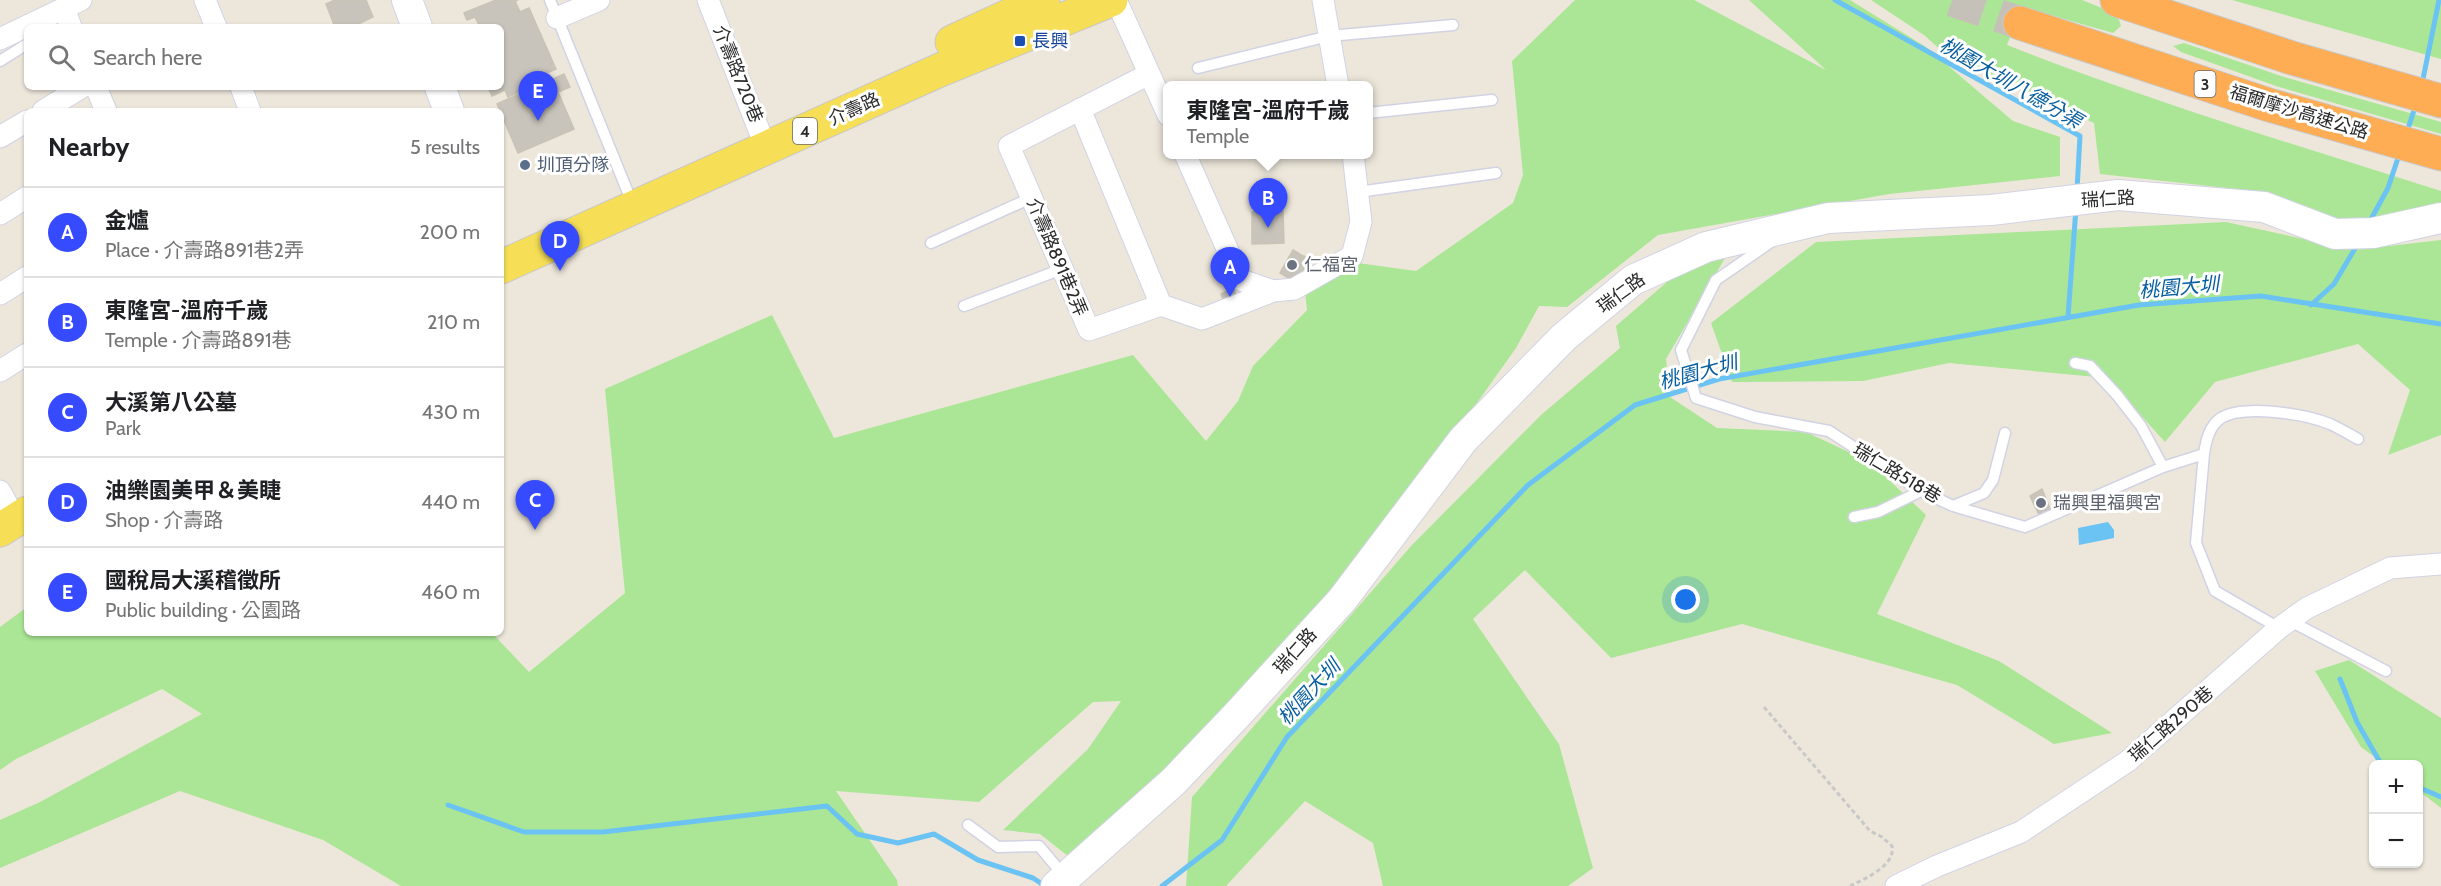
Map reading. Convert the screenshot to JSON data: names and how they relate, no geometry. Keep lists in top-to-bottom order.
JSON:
{
  "streets": {
    "highway": ["3", "福爾摩沙高速公路"],
    "main road": ["介壽路", "4"],
    "street": [
      "介壽路720巷",
      "瑞仁路",
      "介壽路891巷2弄",
      "瑞仁路290巷"
    ],
    "lane": ["瑞仁路518巷"]
  },
  "crossings": [
    ["介壽路720巷", "介壽路"],
    ["瑞仁路", "瑞仁路518巷"]
  ],
  "water": ["桃園大圳八德分渠", "桃園大圳"],
  "places": {
    "transit": ["長興"],
    "other": ["圳頂分隊", "仁福宮", "瑞興里福興宮"]
  },
  "page": {
    "search": "Search here",
    "pins": [
      "E",
      "B",
      "D",
      "A",
      "C"
    ],
    "popup": ["東隆宮-溫府千歲", "Temple"],
    "heading": ["Nearby", "5 results"],
    "list": [
      {
        "mark": "A",
        "name": "金爐",
        "note": "Place · 介壽路891巷2弄",
        "value": "200 m"
      },
      {
        "mark": "B",
        "name": "東隆宮-溫府千歲",
        "note": "Temple · 介壽路891巷",
        "value": "210 m"
      },
      {
        "mark": "C",
        "name": "大溪第八公墓",
        "note": "Park",
        "value": "430 m"
      },
      {
        "mark": "D",
        "name": "油樂園美甲＆美睫",
        "note": "Shop · 介壽路",
        "value": "440 m"
      },
      {
        "mark": "E",
        "name": "國稅局大溪稽徵所",
        "note": "Public building · 公園路",
        "value": "460 m"
      }
    ],
    "map_buttons": ["+", "−"]
  }
}
